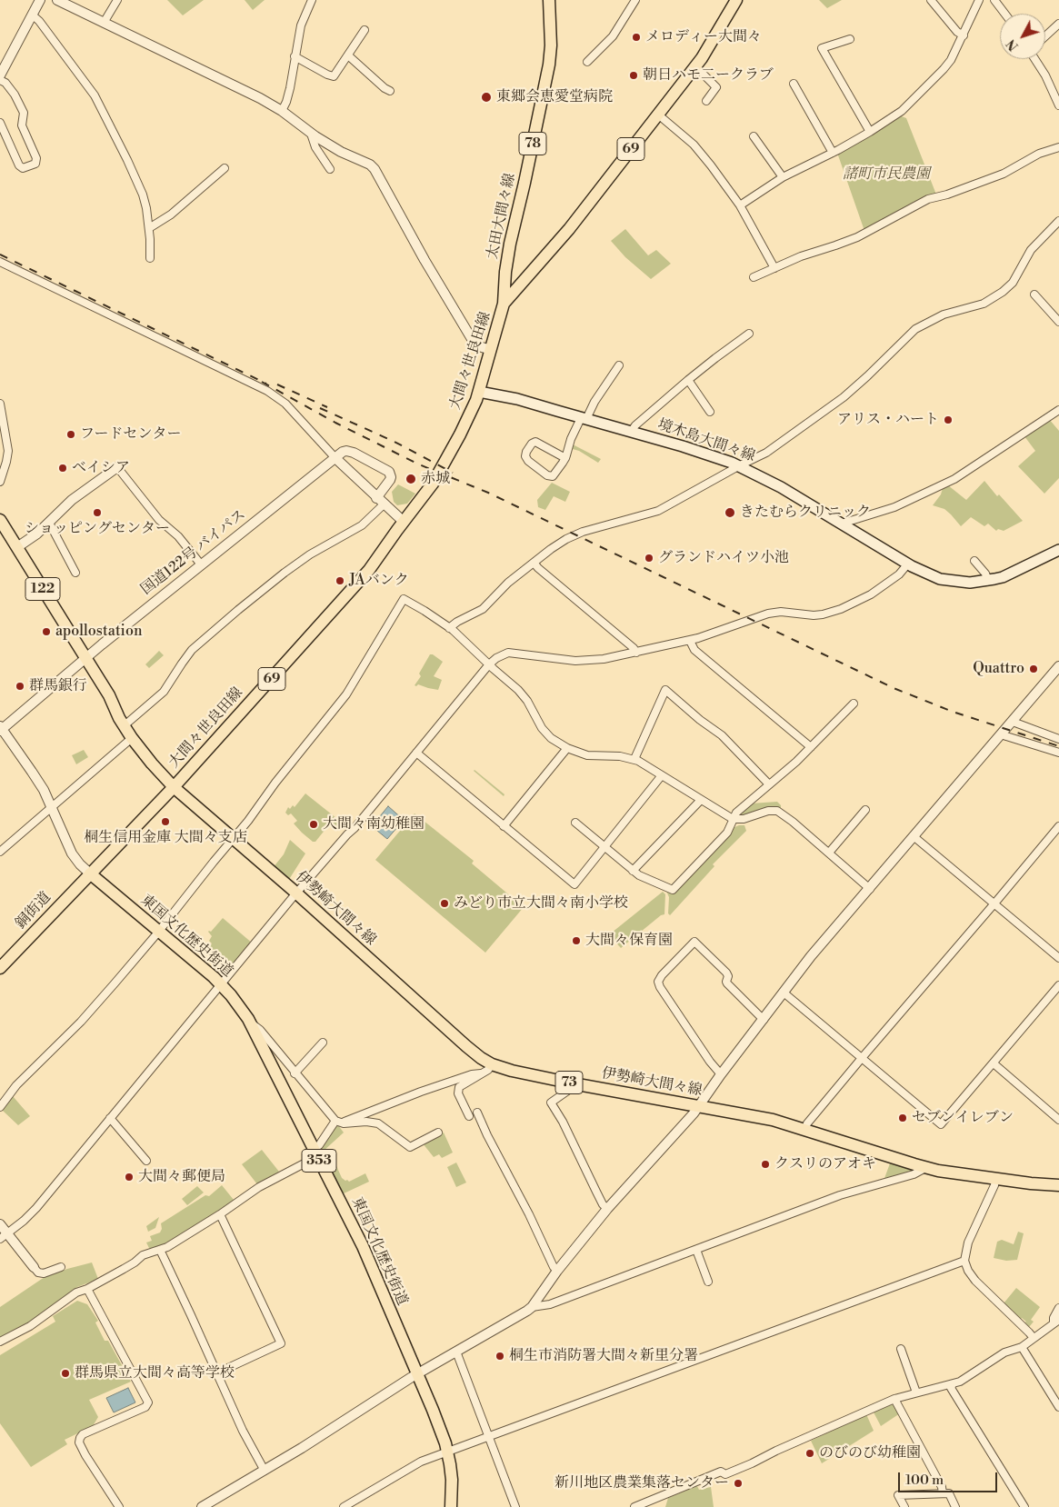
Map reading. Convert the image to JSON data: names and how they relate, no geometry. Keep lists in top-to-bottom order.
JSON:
{
  "streets": {
    "main road": [
      "78",
      "69",
      "太田大間々線",
      "大間々世良田線",
      "境木島大間々線",
      "122",
      "伊勢崎大間々線",
      "銅街道",
      "東国文化歴史街道",
      "73",
      "353"
    ],
    "street": ["国道122号 バイパス"]
  },
  "crossings": [
    ["太田大間々線", "大間々世良田線"],
    ["大間々世良田線", "境木島大間々線"],
    ["大間々世良田線", "122"],
    ["大間々世良田線", "伊勢崎大間々線"],
    ["国道122号 バイパス", "122"],
    ["122", "伊勢崎大間々線"],
    ["銅街道", "東国文化歴史街道"]
  ],
  "parks": ["諸町市民農園"],
  "places": [
    "メロディー大間々",
    "朝日ハモ二ークラブ",
    "東郷会恵愛堂病院",
    "アリス・ハート",
    "フードセンター",
    "ベイシア",
    "赤城",
    "ショッピングセンター",
    "きたむらクリニック",
    "グランドハイツ小池",
    "JAバンク",
    "apollostation",
    "Quattro",
    "群馬銀行",
    "桐生信用金庫 大間々支店",
    "大間々南幼稚園",
    "みどり市立大間々南小学校",
    "大間々保育園",
    "セブンイレブン",
    "クスリのアオキ",
    "大間々郵便局",
    "桐生市消防署大間々新里分署",
    "群馬県立大間々高等学校",
    "のびのび幼稚園",
    "新川地区農業集落センター"
  ],
  "scale_bar": "100 m",
  "north": "bottom left"
}
